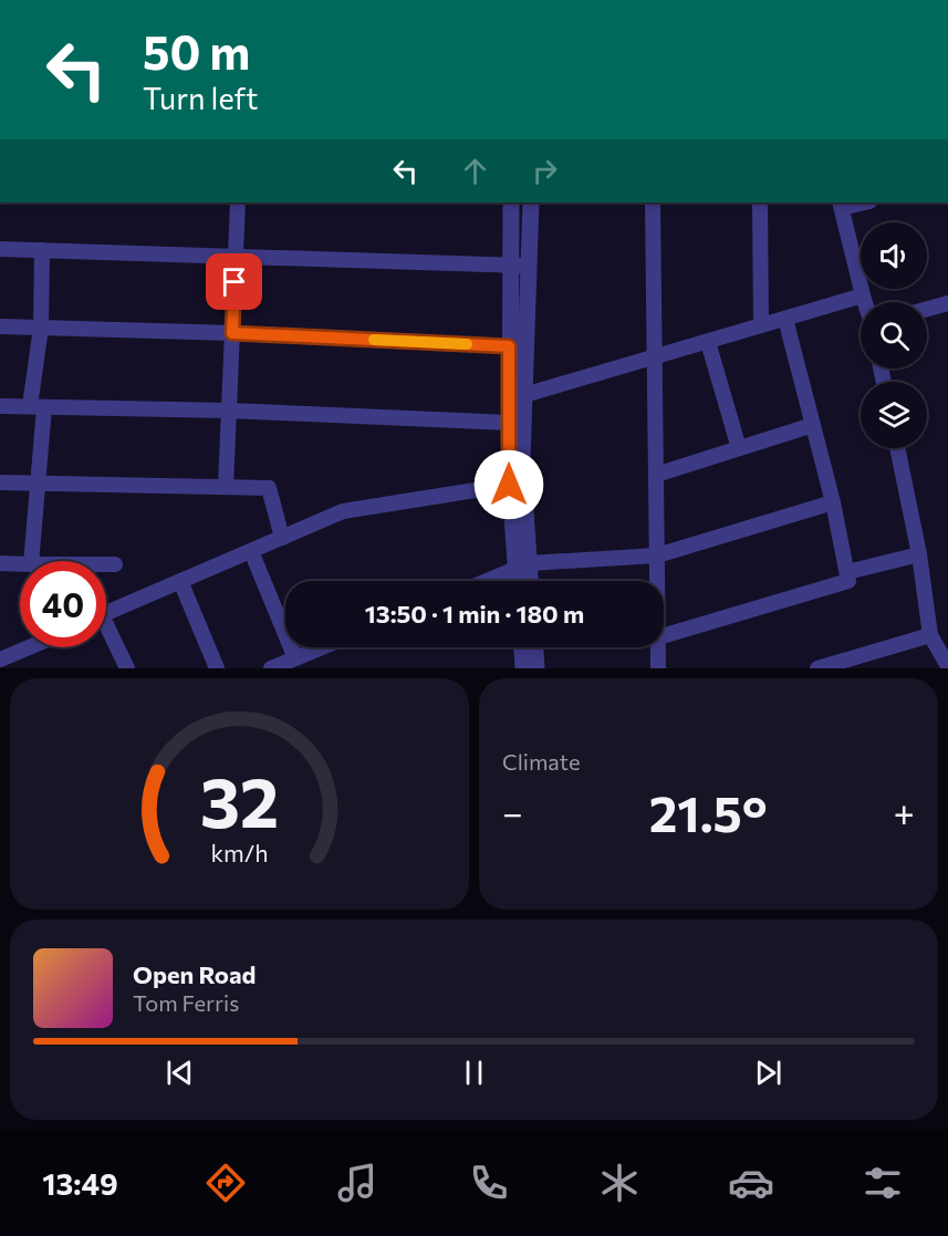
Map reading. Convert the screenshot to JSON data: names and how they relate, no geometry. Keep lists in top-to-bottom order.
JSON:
{
  "page": {
    "turn": ["50 m", "Turn left"],
    "limit": "40",
    "trip": "13:50 · 1 min · 180 m",
    "tile": "Climate",
    "heat": ["−", "21.5°", "+"],
    "song": ["Open Road", "Tom Ferris"],
    "tabs": "13:49",
    "gauge": ["32", "km/h"]
  }
}
